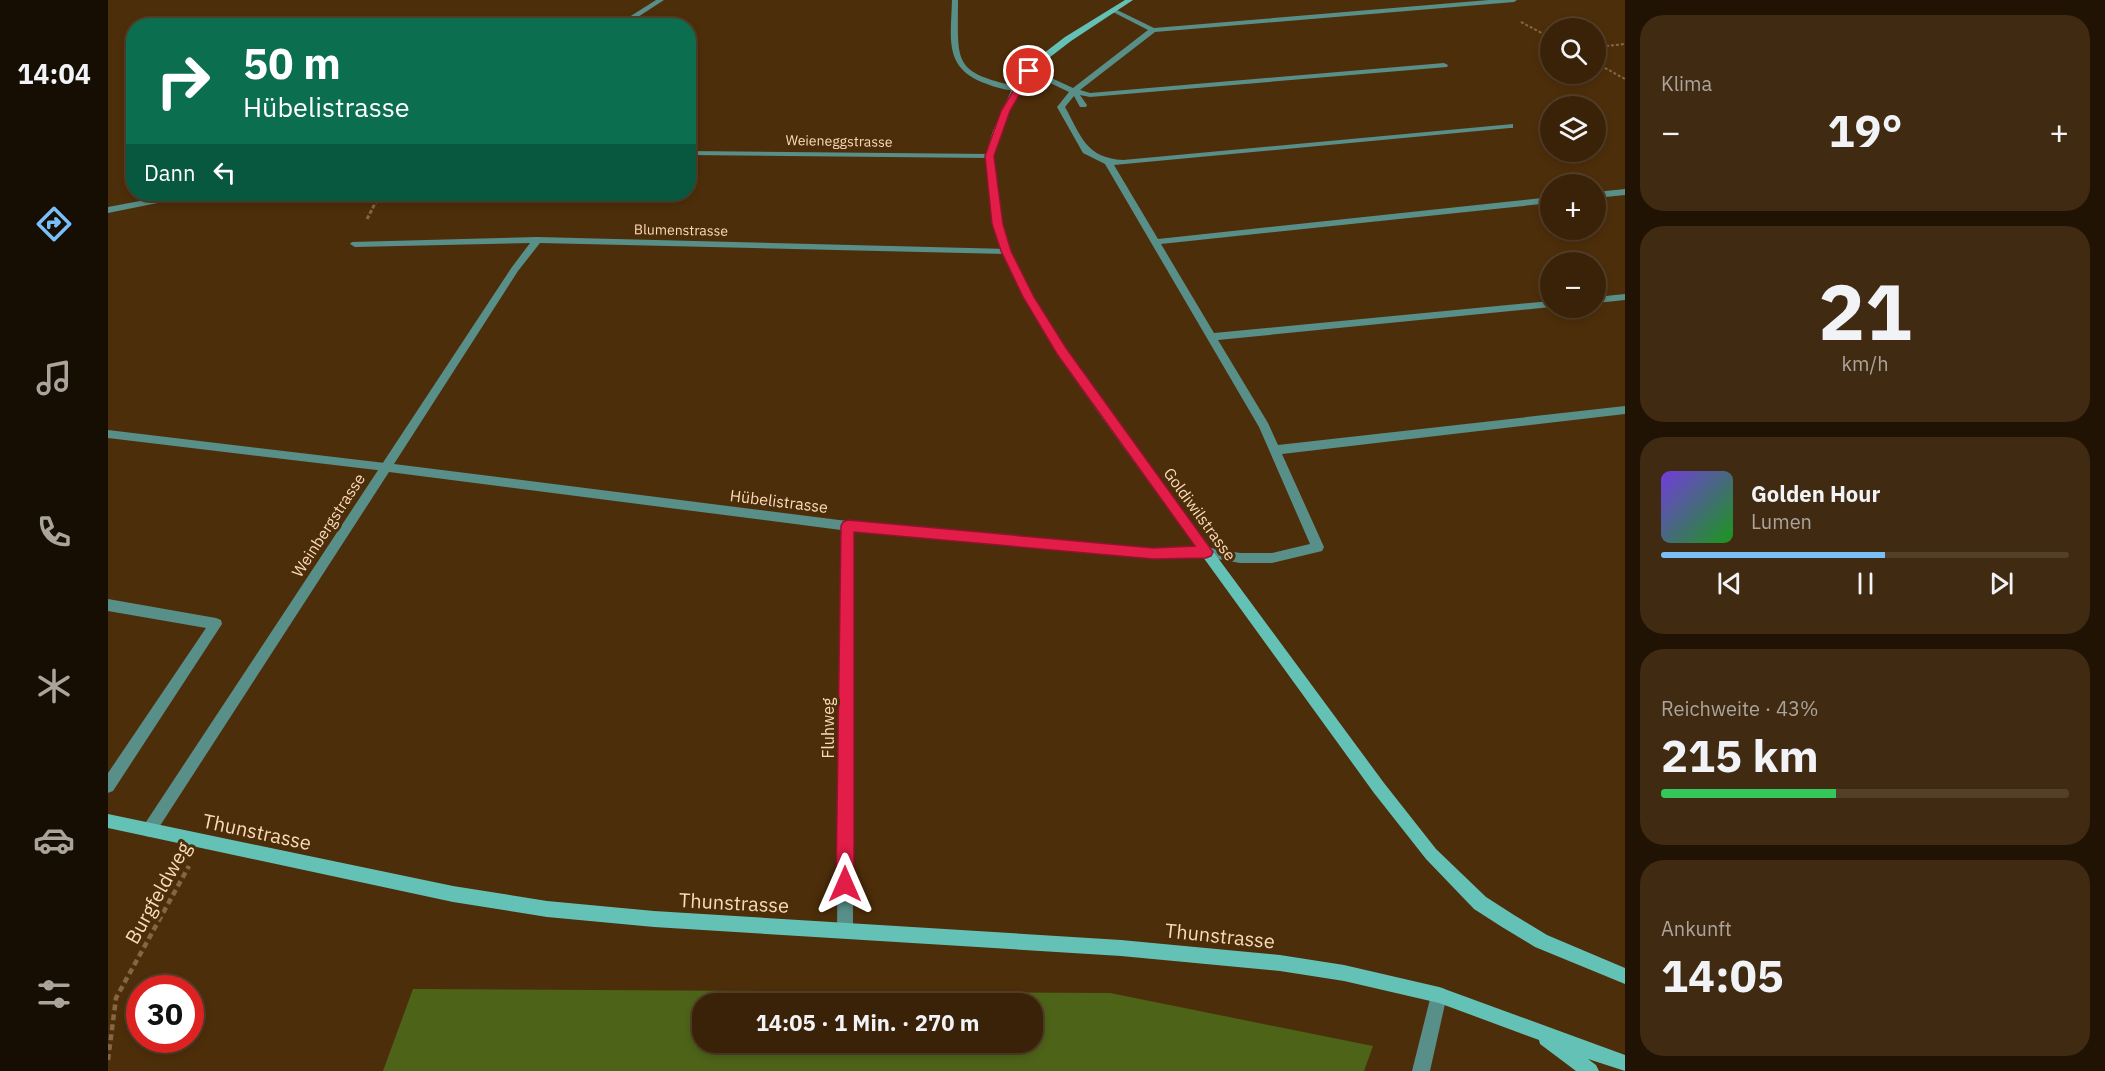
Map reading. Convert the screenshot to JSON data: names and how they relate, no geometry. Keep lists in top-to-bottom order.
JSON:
{
  "streets": {
    "street": [
      "Weieneggstrasse",
      "Blumenstrasse",
      "Hübelistrasse",
      "Goldiwilstrasse",
      "Weinbergstrasse",
      "Fluhweg",
      "Thunstrasse"
    ],
    "path": ["Burgfeldweg"]
  },
  "crossings": [
    ["Weieneggstrasse", "Goldiwilstrasse"],
    ["Blumenstrasse", "Goldiwilstrasse"],
    ["Blumenstrasse", "Weinbergstrasse"],
    ["Hübelistrasse", "Goldiwilstrasse"],
    ["Hübelistrasse", "Weinbergstrasse"],
    ["Hübelistrasse", "Fluhweg"],
    ["Weinbergstrasse", "Thunstrasse"],
    ["Fluhweg", "Thunstrasse"],
    ["Thunstrasse", "Burgfeldweg"]
  ],
  "page": {
    "tabs": "14:04",
    "tile": [
      "Klima",
      ["21", "km/h"],
      ["Reichweite · 43%", "215 km"],
      ["Ankunft", "14:05"]
    ],
    "map_buttons": ["+", "−"],
    "turn": ["50 m", "Hübelistrasse"],
    "heat": ["−", "19°", "+"],
    "then": "Dann",
    "song": ["Golden Hour", "Lumen"],
    "limit": "30",
    "trip": "14:05 · 1 Min. · 270 m"
  }
}
